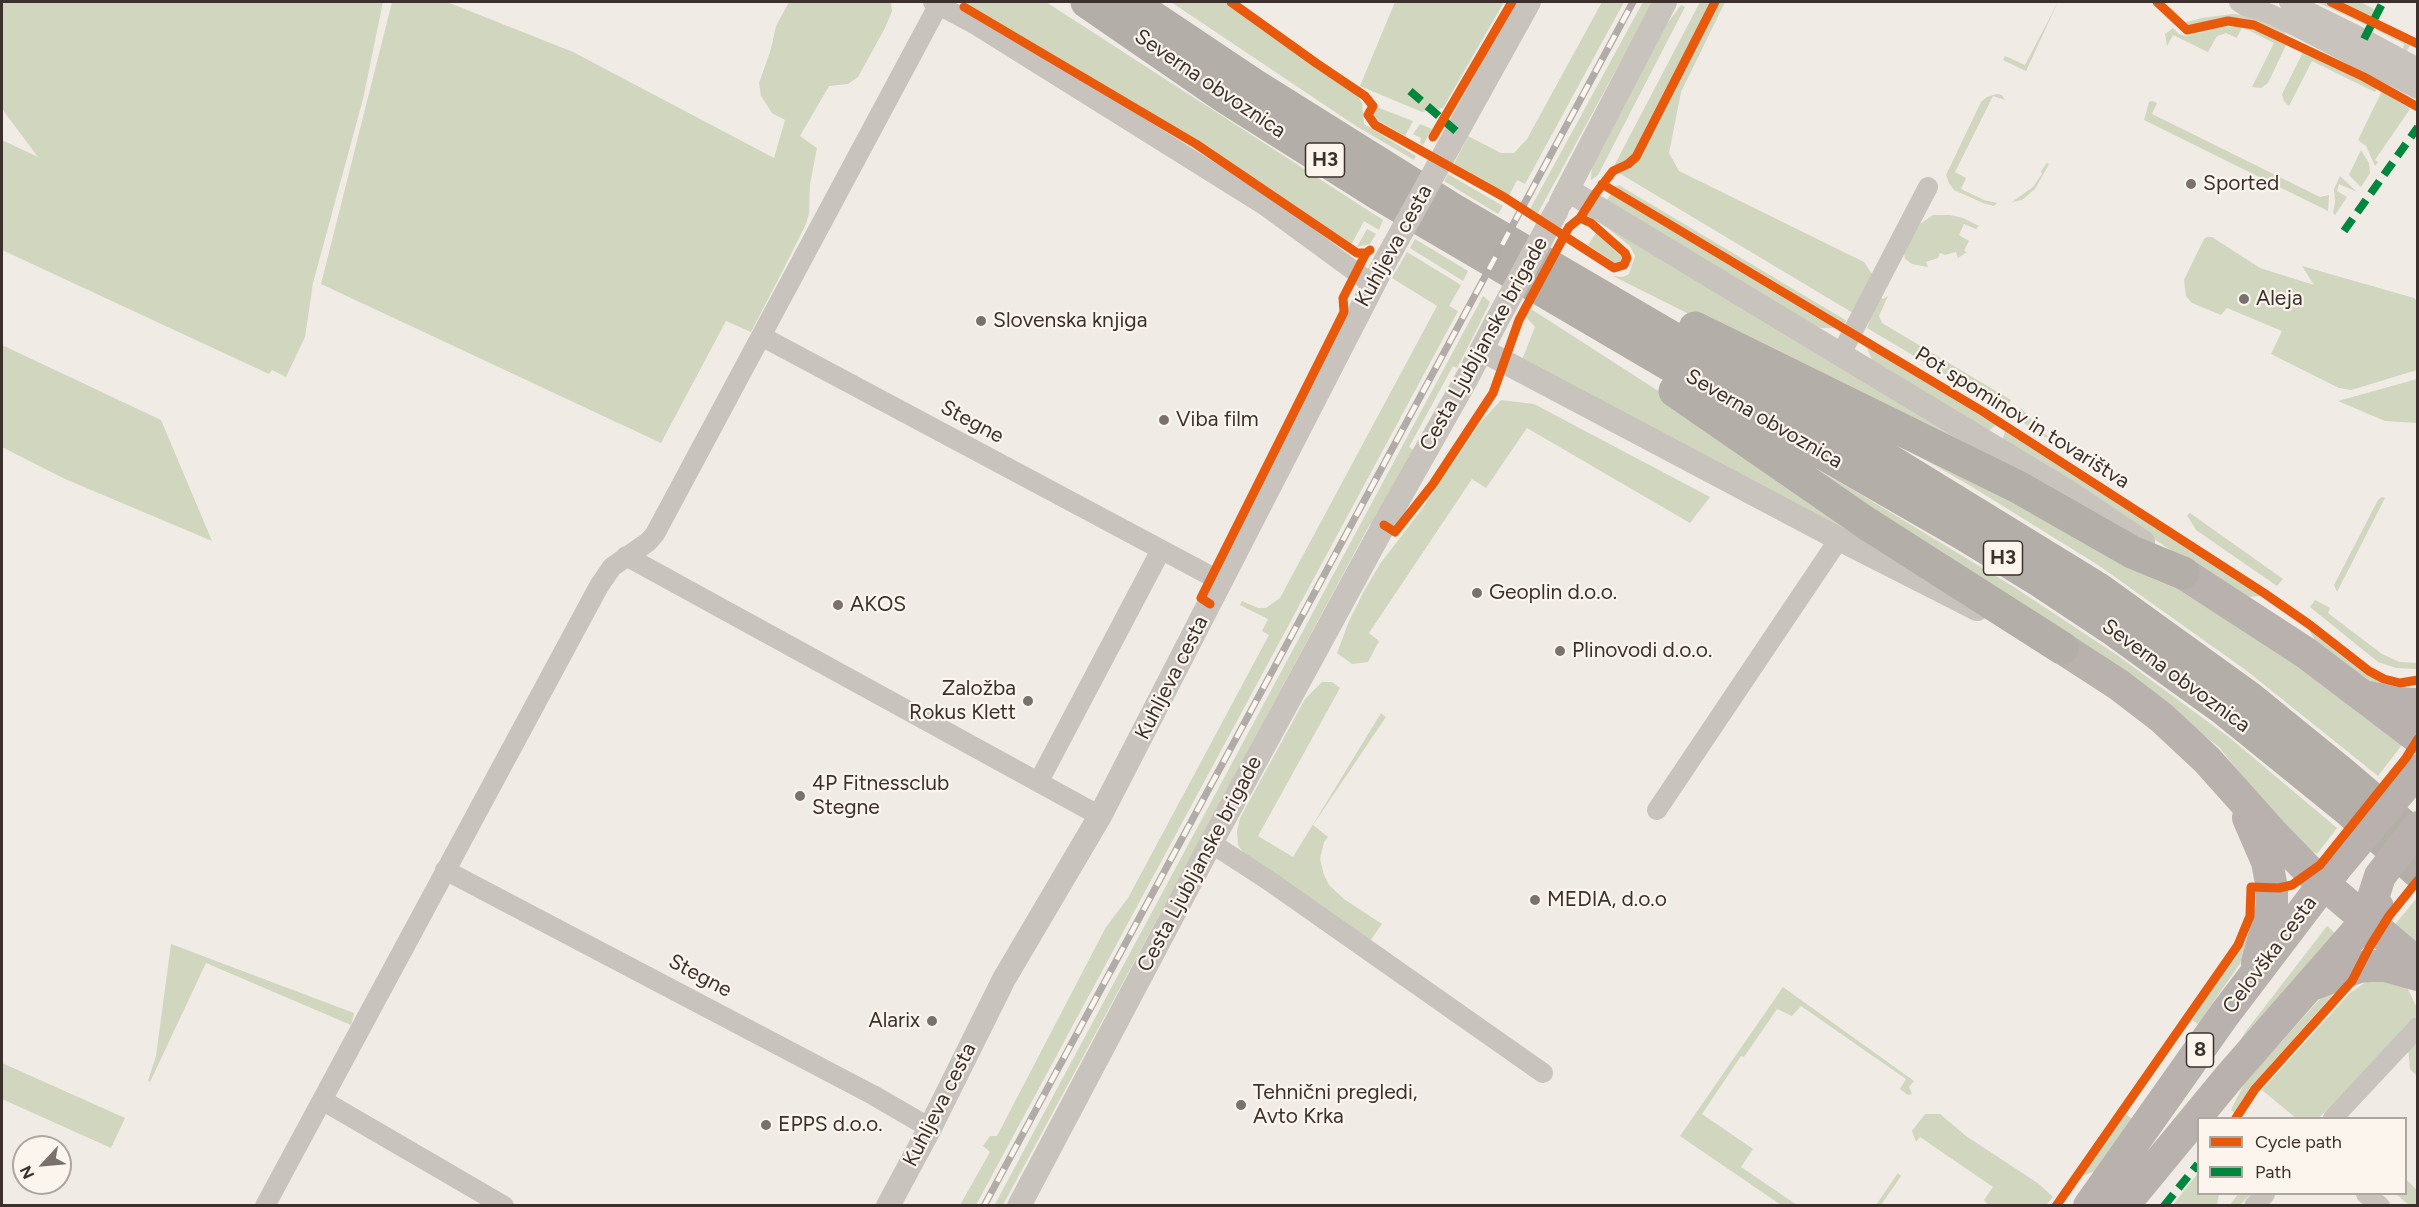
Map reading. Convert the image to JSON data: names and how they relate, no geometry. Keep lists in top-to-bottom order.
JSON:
{
  "streets": {
    "highway": ["Severna obvoznica", "H3"],
    "main road": ["Celovška cesta", "8"],
    "street": ["Kuhljeva cesta", "Cesta Ljubljanske brigade", "Stegne"],
    "cycle path": ["Pot spominov in tovarištva"]
  },
  "crossings": [
    ["Kuhljeva cesta", "Stegne"]
  ],
  "places": [
    "Sported",
    "Aleja",
    "Slovenska knjiga",
    "Viba film",
    "Geoplin d.o.o.",
    "AKOS",
    "Plinovodi d.o.o.",
    "Založba Rokus Klett",
    "4P Fitnessclub Stegne",
    "MEDIA, d.o.o",
    "Alarix",
    "Tehnični pregledi, Avto Krka",
    "EPPS d.o.o."
  ],
  "legend": ["Cycle path", "Path"],
  "north": "bottom left"
}
